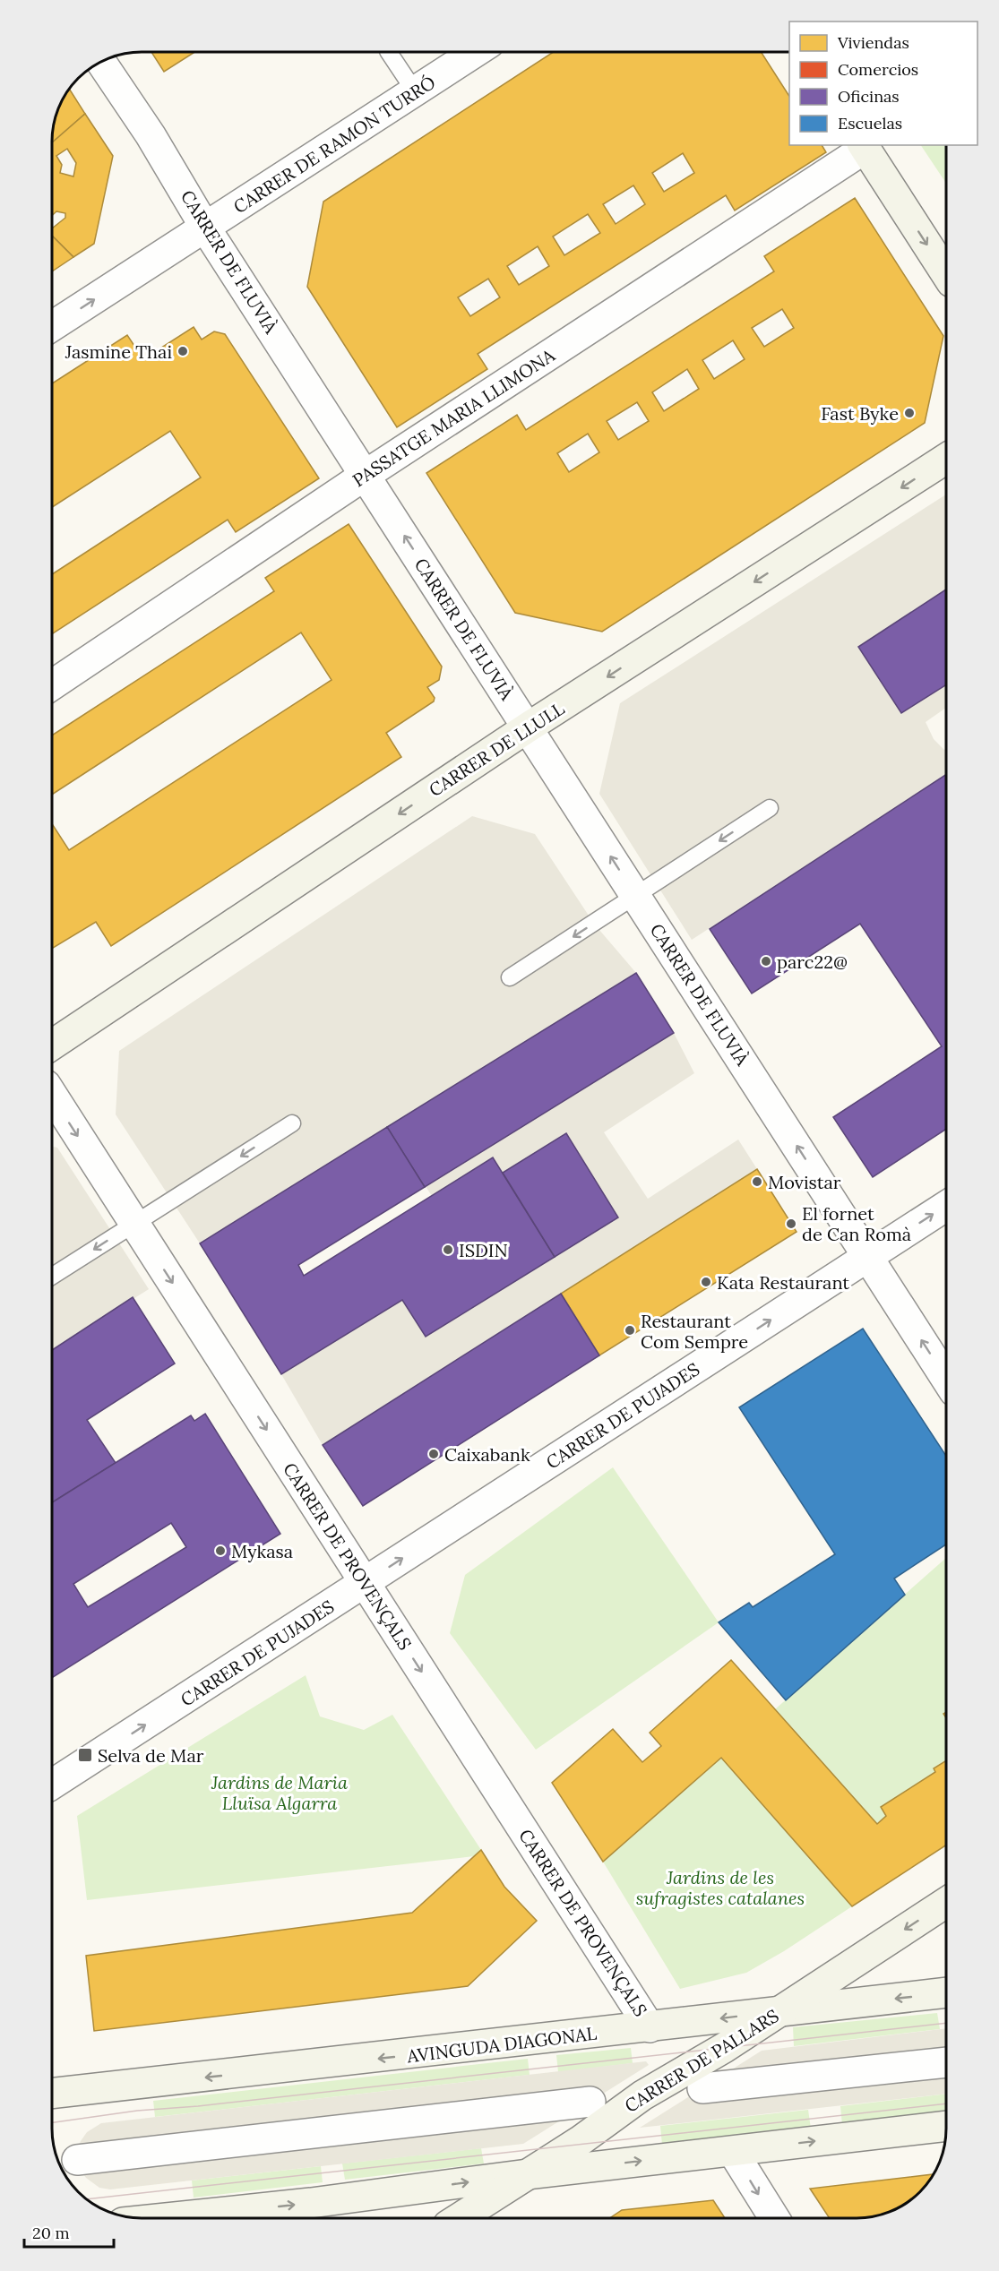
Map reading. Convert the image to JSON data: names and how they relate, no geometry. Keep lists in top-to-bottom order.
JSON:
{
  "streets": {
    "street": [
      "CARRER DE RAMON TURRÓ",
      "CARRER DE FLUVIÀ",
      "PASSATGE MARIA LLIMONA",
      "CARRER DE LLULL",
      "CARRER DE PUJADES",
      "CARRER DE PROVENÇALS",
      "AVINGUDA DIAGONAL",
      "CARRER DE PALLARS"
    ]
  },
  "crossings": [
    ["CARRER DE RAMON TURRÓ", "CARRER DE FLUVIÀ"],
    ["CARRER DE FLUVIÀ", "PASSATGE MARIA LLIMONA"],
    ["CARRER DE FLUVIÀ", "CARRER DE LLULL"],
    ["CARRER DE FLUVIÀ", "CARRER DE PUJADES"],
    ["CARRER DE PUJADES", "CARRER DE PROVENÇALS"],
    ["CARRER DE PROVENÇALS", "AVINGUDA DIAGONAL"],
    ["AVINGUDA DIAGONAL", "CARRER DE PALLARS"]
  ],
  "one_way": [
    "CARRER DE RAMON TURRÓ",
    "CARRER DE FLUVIÀ",
    "CARRER DE LLULL",
    "CARRER DE PUJADES",
    "CARRER DE PROVENÇALS"
  ],
  "parks": ["Jardins de Maria Lluïsa Algarra", "Jardins de les sufragistes catalanes"],
  "places": {
    "other": [
      "Jasmine Thai",
      "Fast Byke",
      "parc22@",
      "Movistar",
      "El fornet de Can Romà",
      "ISDIN",
      "Kata Restaurant",
      "Restaurant Com Sempre",
      "Caixabank",
      "Mykasa"
    ],
    "transit": ["Selva de Mar"]
  },
  "legend": [
    "Viviendas",
    "Comercios",
    "Oficinas",
    "Escuelas"
  ],
  "scale_bar": "20 m"
}
